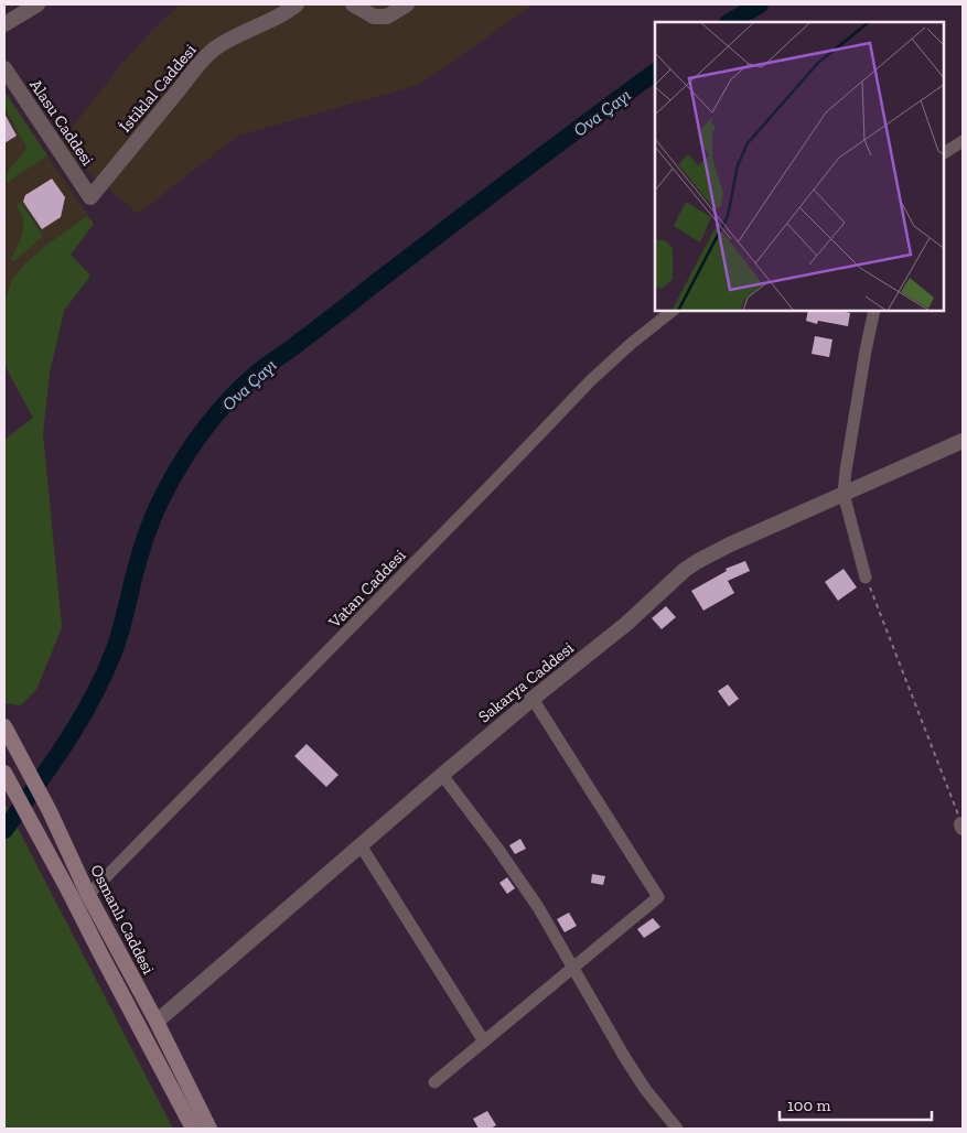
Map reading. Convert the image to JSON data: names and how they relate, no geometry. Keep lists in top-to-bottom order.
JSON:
{
  "streets": {
    "main road": ["Osmanlı Caddesi"],
    "street": [
      "İstiklal Caddesi",
      "Alasu Caddesi",
      "Vatan Caddesi",
      "Sakarya Caddesi"
    ]
  },
  "crossings": [
    ["İstiklal Caddesi", "Alasu Caddesi"],
    ["Vatan Caddesi", "Osmanlı Caddesi"],
    ["Sakarya Caddesi", "Osmanlı Caddesi"]
  ],
  "water": ["Ova Çayı"],
  "scale_bar": "100 m"
}
